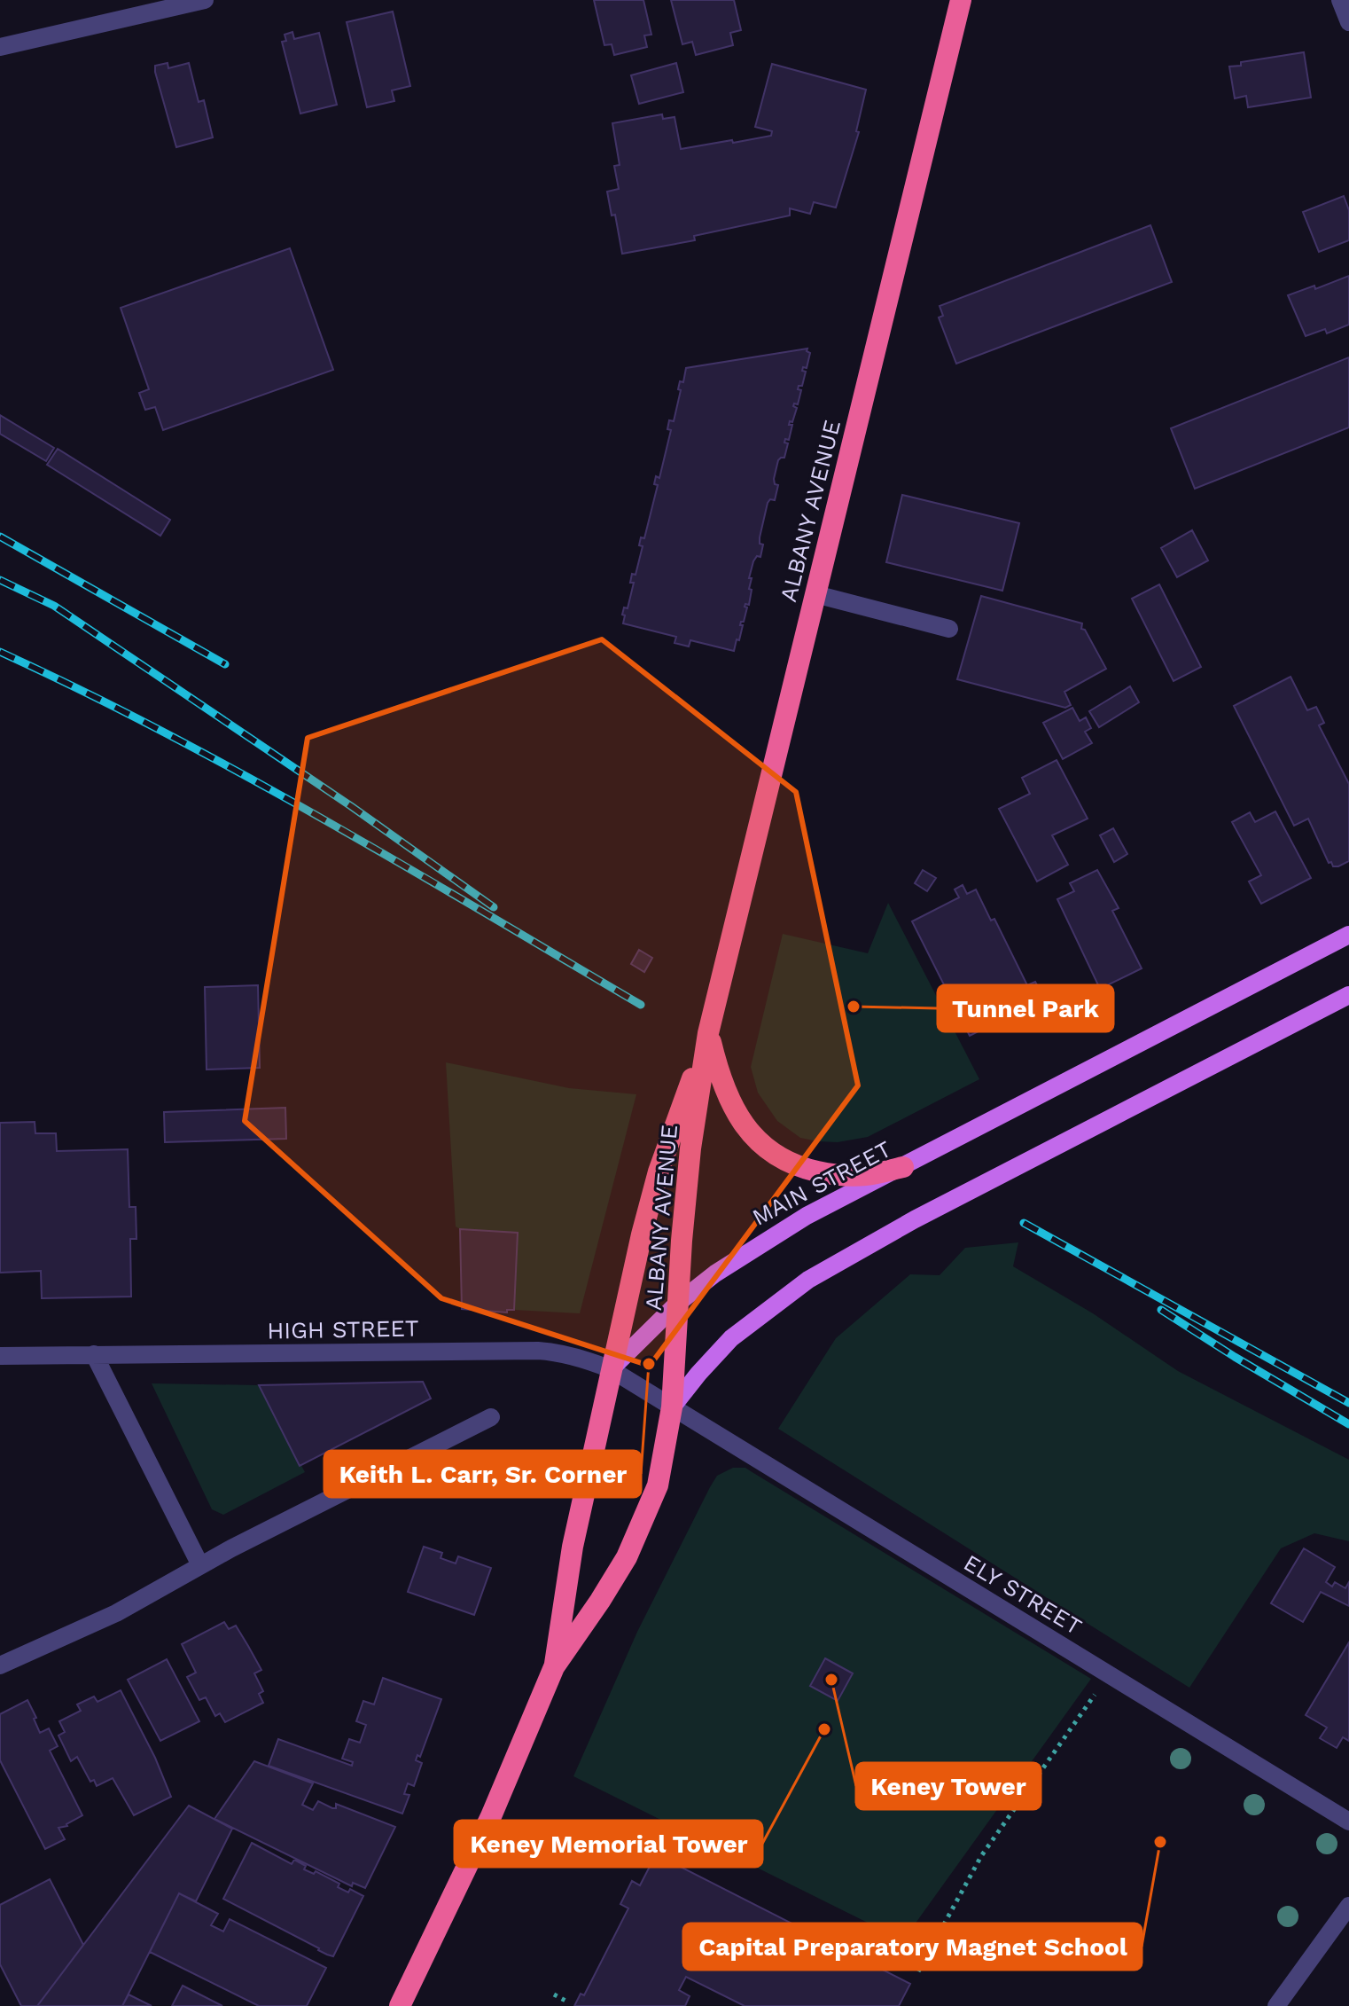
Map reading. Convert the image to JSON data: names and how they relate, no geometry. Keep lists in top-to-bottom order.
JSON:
{
  "streets": {
    "highway": ["ALBANY AVENUE"],
    "main road": ["MAIN STREET"],
    "street": ["HIGH STREET", "ELY STREET"]
  },
  "crossings": [
    ["ALBANY AVENUE", "MAIN STREET"],
    ["ALBANY AVENUE", "HIGH STREET"],
    ["ALBANY AVENUE", "ELY STREET"],
    ["MAIN STREET", "HIGH STREET"],
    ["HIGH STREET", "ELY STREET"]
  ],
  "places": [
    "Tunnel Park",
    "Keith L. Carr, Sr. Corner",
    "Keney Tower",
    "Keney Memorial Tower",
    "Capital Preparatory Magnet School"
  ]
}
